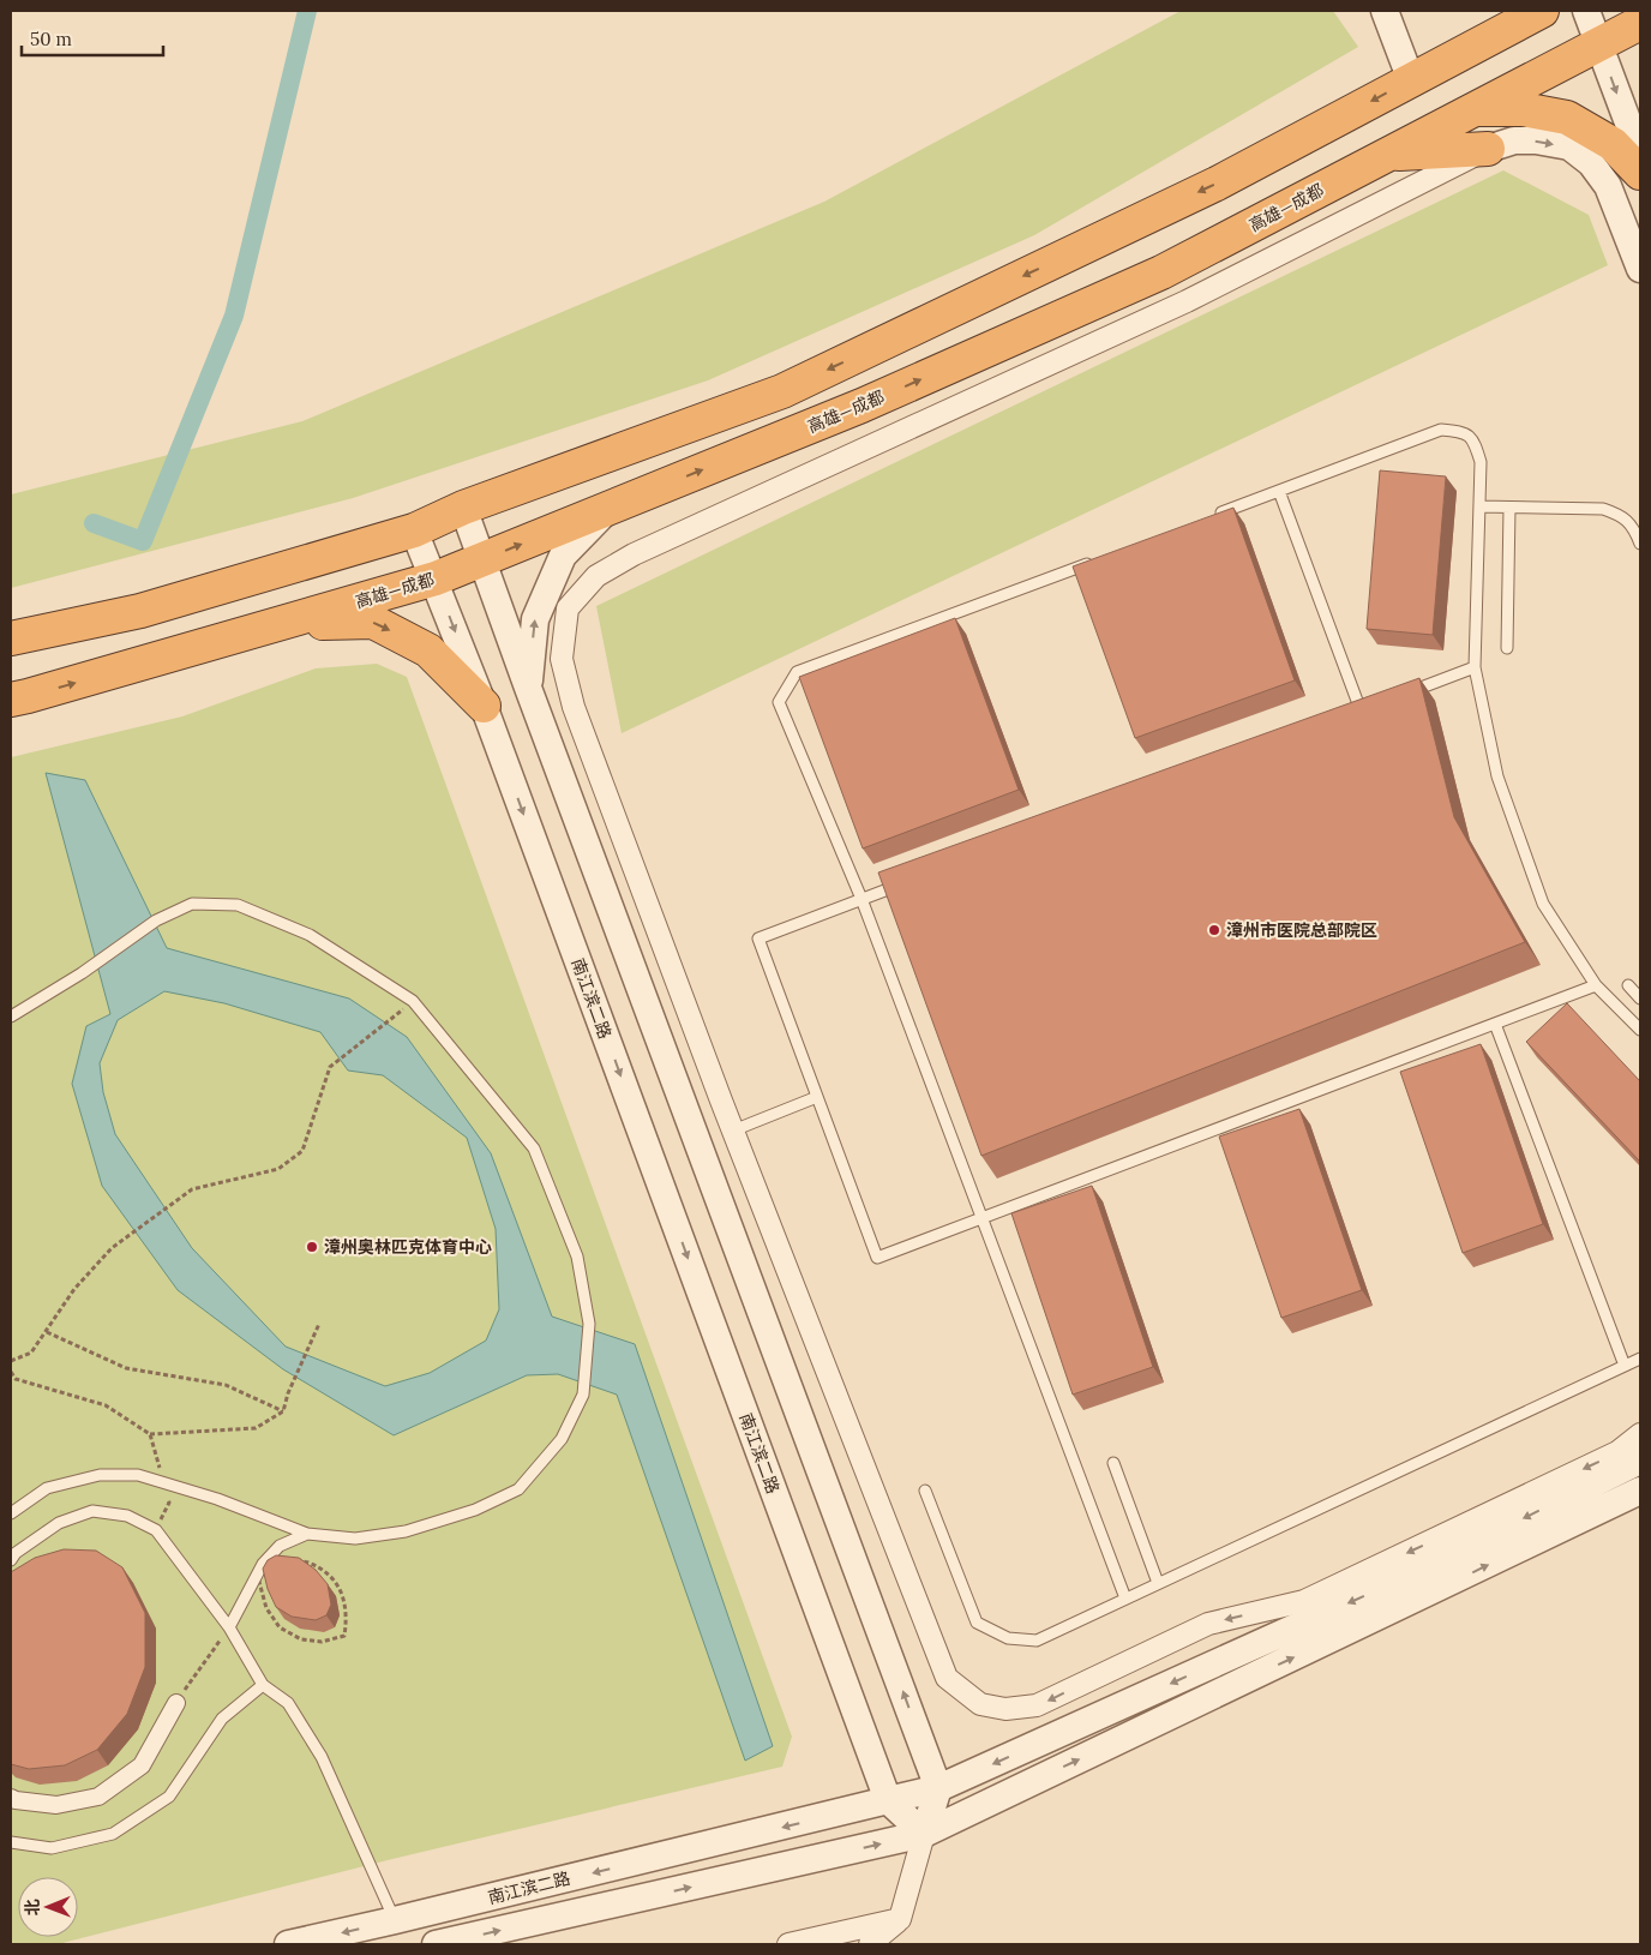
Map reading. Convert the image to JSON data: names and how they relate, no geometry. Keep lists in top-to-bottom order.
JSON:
{
  "streets": {
    "highway": ["高雄—成都"],
    "street": ["南江滨二路"]
  },
  "crossings": [
    ["高雄—成都", "南江滨二路"]
  ],
  "places": ["漳州市医院总部院区", "漳州奥林匹克体育中心"],
  "scale_bar": "50 m",
  "north": "left"
}
